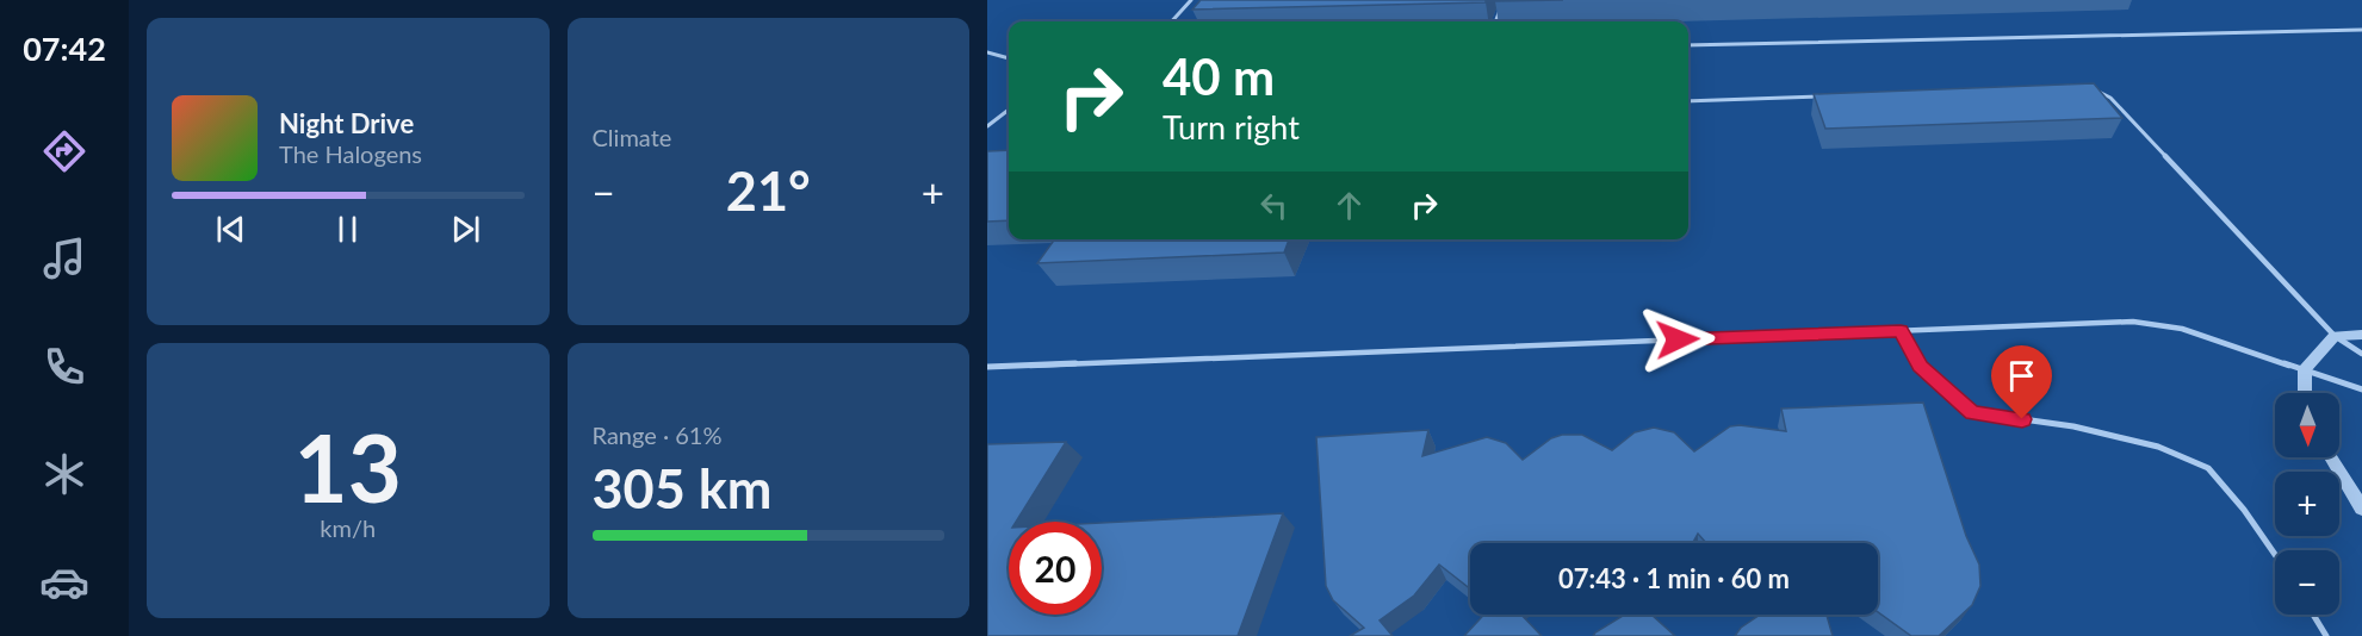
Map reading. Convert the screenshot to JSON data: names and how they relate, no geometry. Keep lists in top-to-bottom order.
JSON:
{
  "north": "bottom",
  "page": {
    "tabs": "07:42",
    "tile": [
      "Climate",
      ["13", "km/h"],
      ["Range · 61%", "305 km"]
    ],
    "turn": ["40 m", "Turn right"],
    "song": ["Night Drive", "The Halogens"],
    "heat": ["−", "21°", "+"],
    "map_buttons": ["+", "−"],
    "limit": "20",
    "trip": "07:43 · 1 min · 60 m"
  }
}
